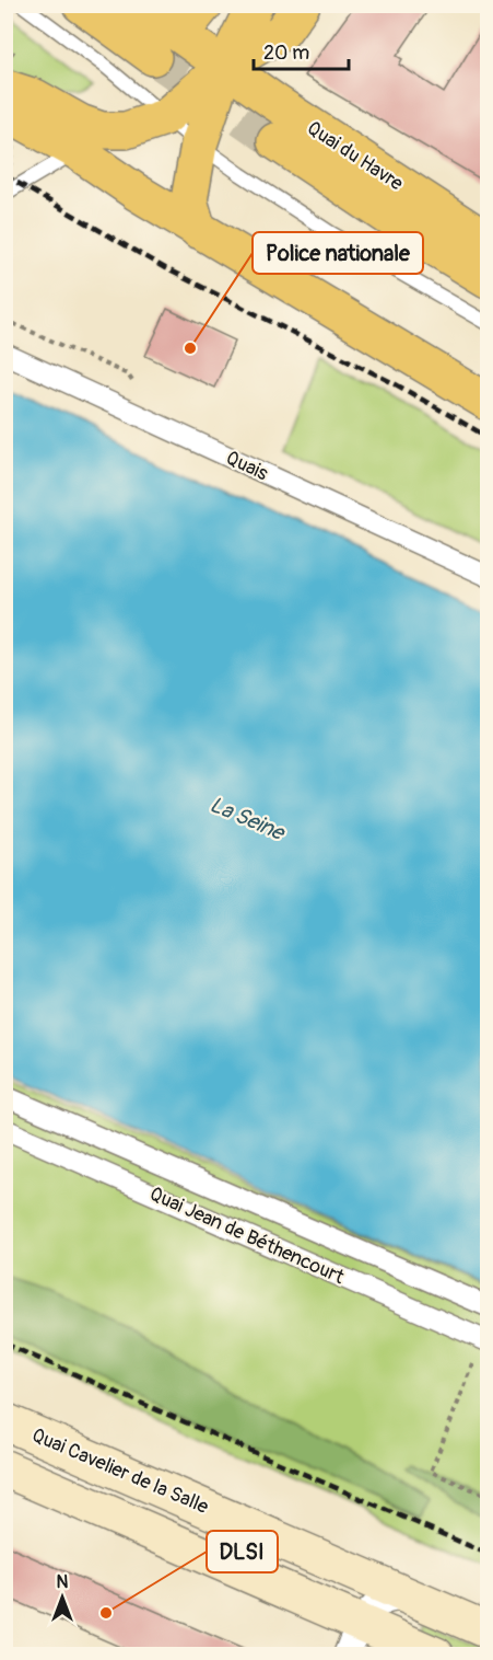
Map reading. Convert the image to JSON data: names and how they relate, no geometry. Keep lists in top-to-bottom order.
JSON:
{
  "streets": {
    "main road": ["Quai du Havre", "Quai Cavelier de la Salle"],
    "street": ["Quais", "Quai Jean de Béthencourt"]
  },
  "water": ["La Seine"],
  "places": ["Police nationale", "DLSI"],
  "scale_bar": "20 m",
  "north": "top"
}
